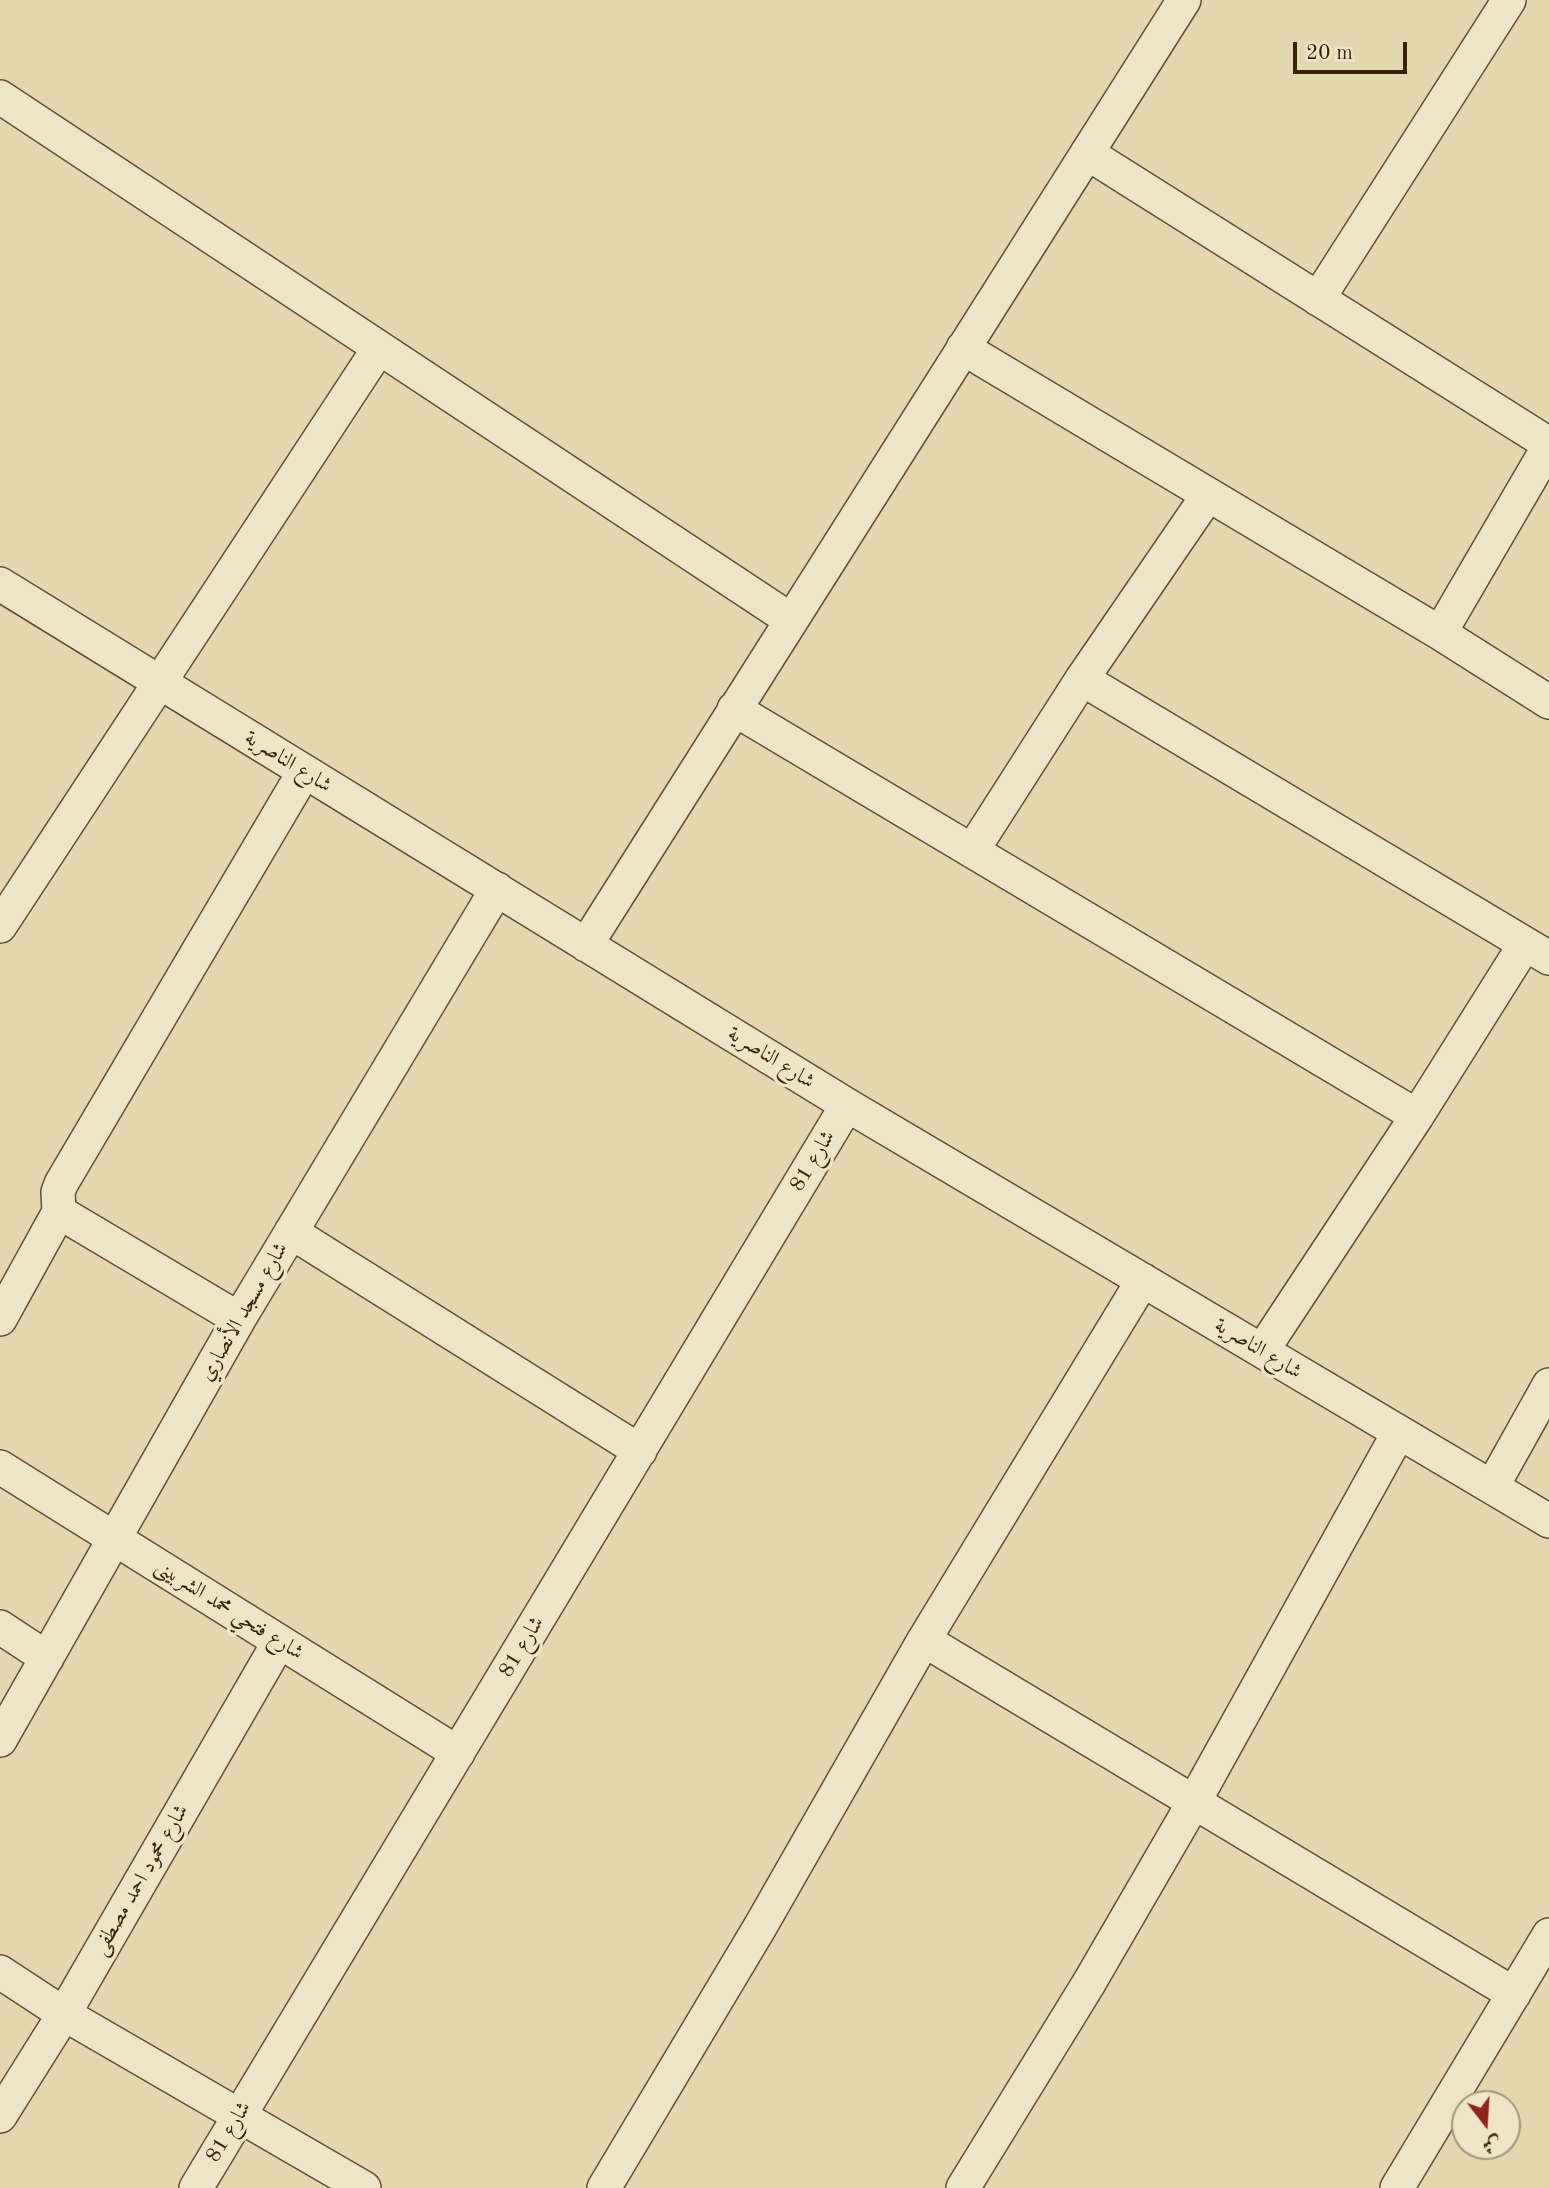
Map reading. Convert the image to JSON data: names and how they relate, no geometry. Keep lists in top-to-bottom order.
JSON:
{
  "streets": {
    "street": [
      "شارع الناصرية",
      "شارع 81",
      "شارع مسجد الأنصاري",
      "شارع فتحي محمد الشربينى",
      "شارع محمود احمد مصطفى"
    ]
  },
  "crossings": [
    ["شارع الناصرية", "شارع 81"],
    ["شارع الناصرية", "شارع مسجد الأنصاري"],
    ["شارع 81", "شارع فتحي محمد الشربينى"],
    ["شارع مسجد الأنصاري", "شارع فتحي محمد الشربينى"],
    ["شارع فتحي محمد الشربينى", "شارع محمود احمد مصطفى"]
  ],
  "scale_bar": "20 m",
  "north": "bottom"
}
